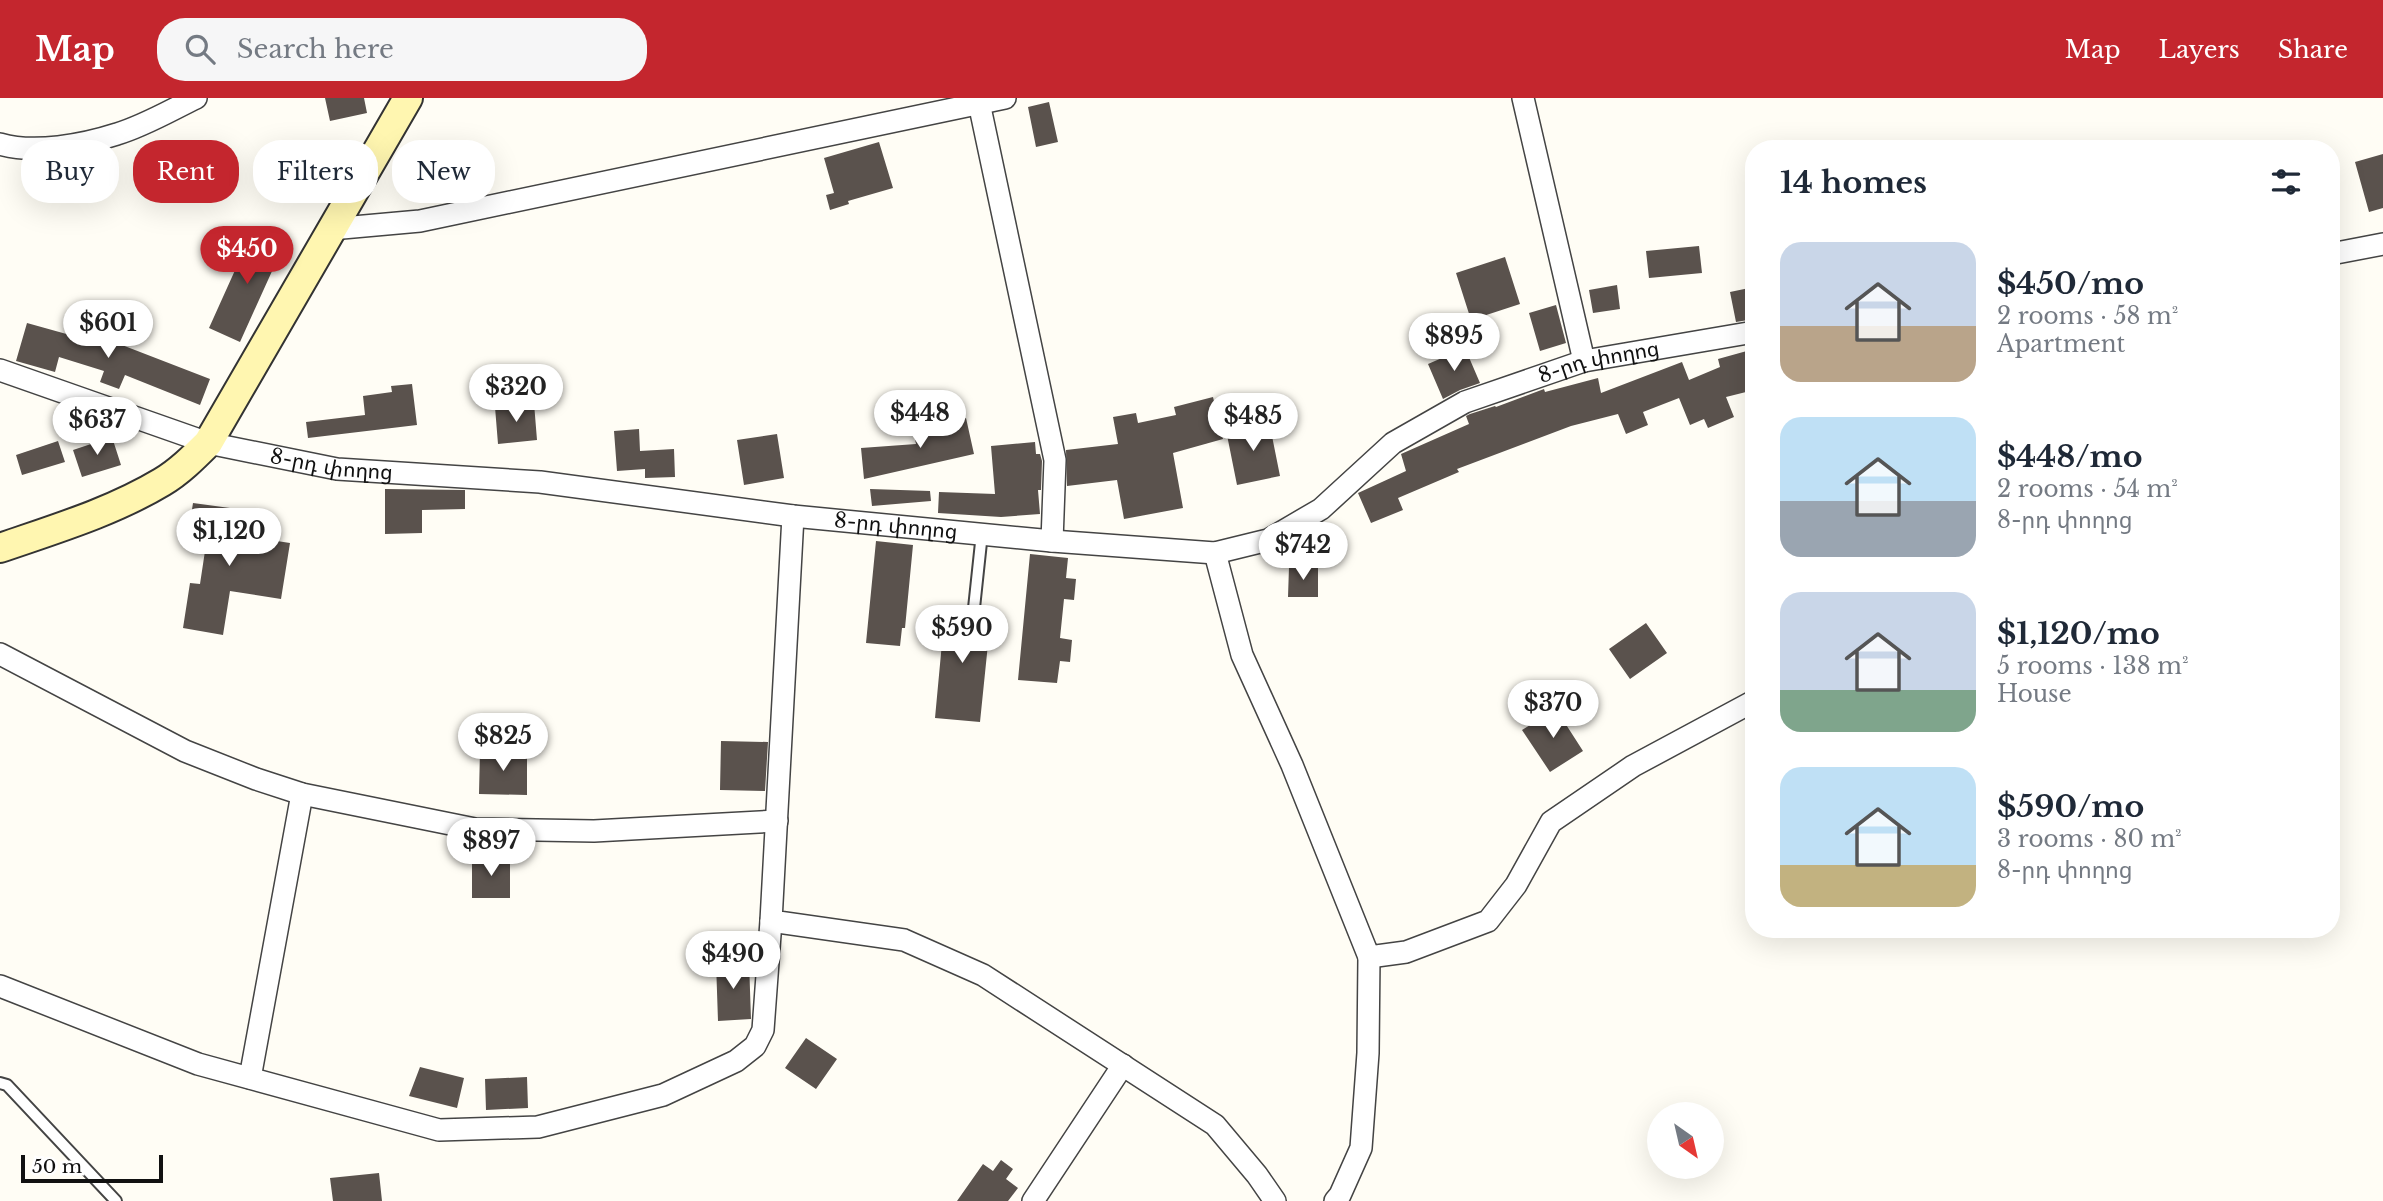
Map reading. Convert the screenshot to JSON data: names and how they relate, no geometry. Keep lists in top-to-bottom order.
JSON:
{
  "streets": {
    "street": ["8-րդ փողոց"]
  },
  "scale_bar": "50 m",
  "north": "bottom right",
  "page": {
    "header": "Map",
    "search": "Search here",
    "nav": ["Map", "Layers", "Share"],
    "chip": [
      "Buy",
      "Rent",
      "Filters",
      "New"
    ],
    "heading": "14 homes",
    "list": [
      {
        "name": "$450/mo",
        "note": "2 rooms · 58 m² · Apartment"
      },
      {
        "name": "$448/mo",
        "note": "2 rooms · 54 m² · 8-րդ փողոց"
      },
      {
        "name": "$1,120/mo",
        "note": "5 rooms · 138 m² · House"
      },
      {
        "name": "$590/mo",
        "note": "3 rooms · 80 m² · 8-րդ փողոց"
      }
    ],
    "price": [
      "$450",
      "$601",
      "$895",
      "$320",
      "$448",
      "$485",
      "$637",
      "$1,120",
      "$742",
      "$590",
      "$370",
      "$825",
      "$897",
      "$490"
    ],
    "scale": "50 m"
  }
}
